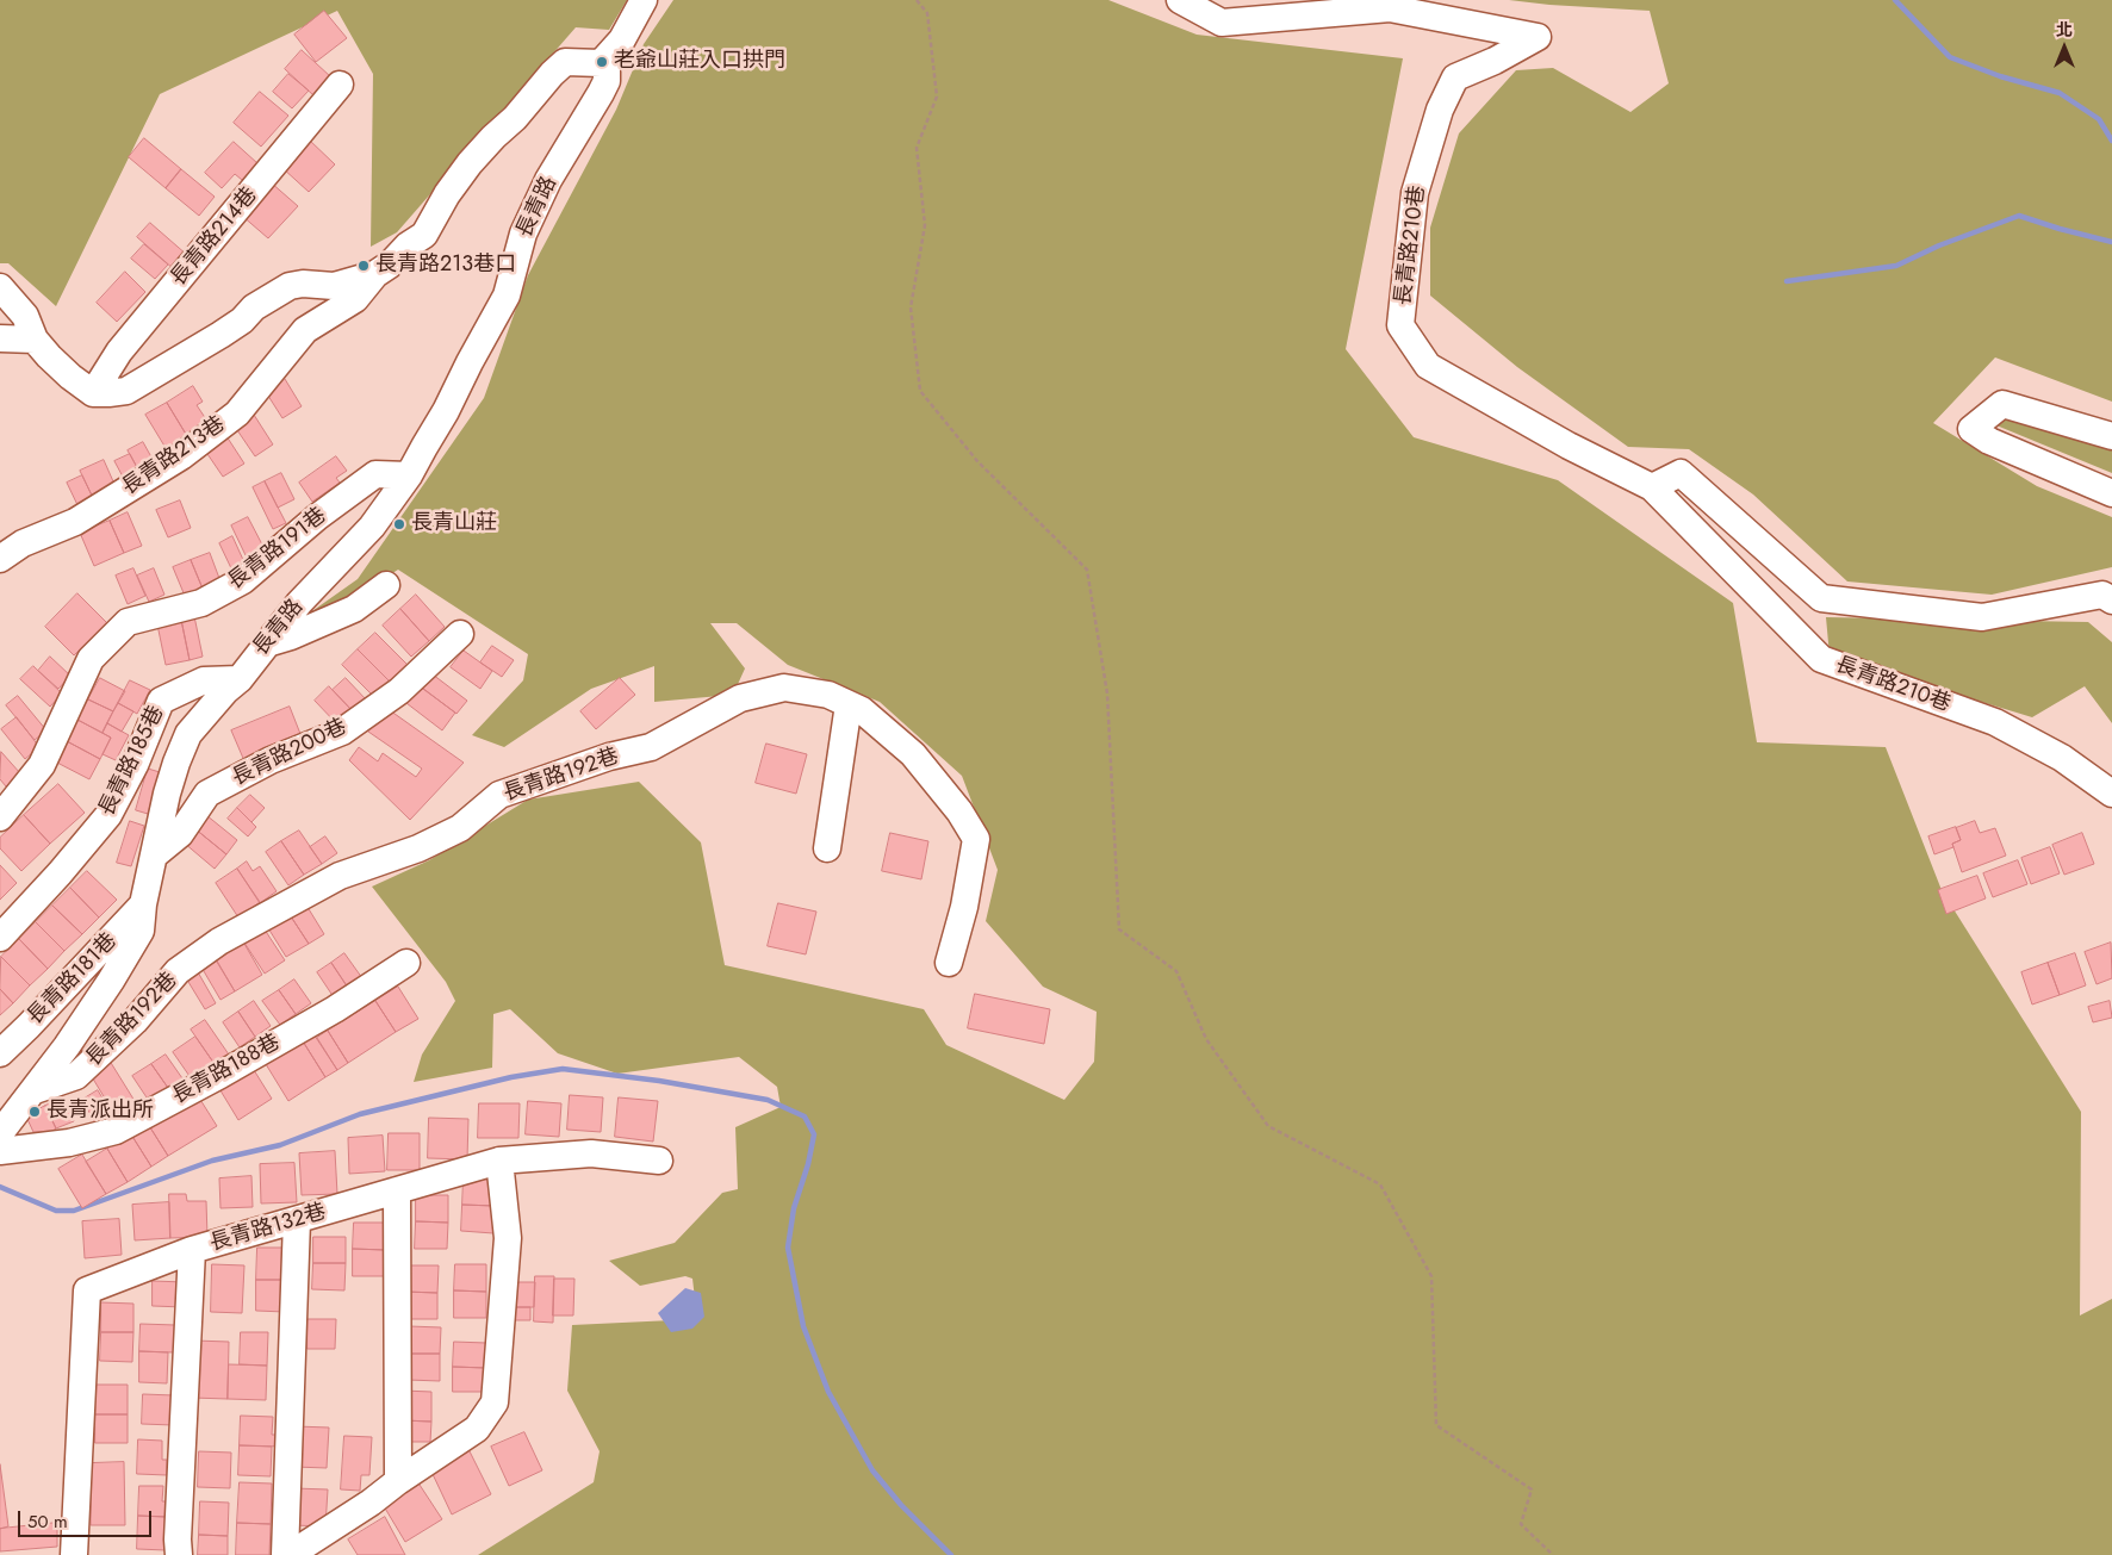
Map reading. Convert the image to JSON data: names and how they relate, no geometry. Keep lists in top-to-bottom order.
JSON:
{
  "streets": {
    "street": [
      "長青路",
      "長青路214巷",
      "長青路210巷",
      "長青路213巷",
      "長青路191巷",
      "長青路200巷",
      "長青路185巷",
      "長青路192巷",
      "長青路181巷",
      "長青路188巷",
      "長青路132巷"
    ]
  },
  "crossings": [
    ["長青路", "長青路191巷"],
    ["長青路", "長青路200巷"],
    ["長青路", "長青路185巷"],
    ["長青路", "長青路192巷"],
    ["長青路", "長青路181巷"]
  ],
  "places": [
    "老爺山莊入口拱門",
    "長青路213巷口",
    "長青山莊",
    "長青派出所"
  ],
  "scale_bar": "50 m",
  "north": "top"
}
